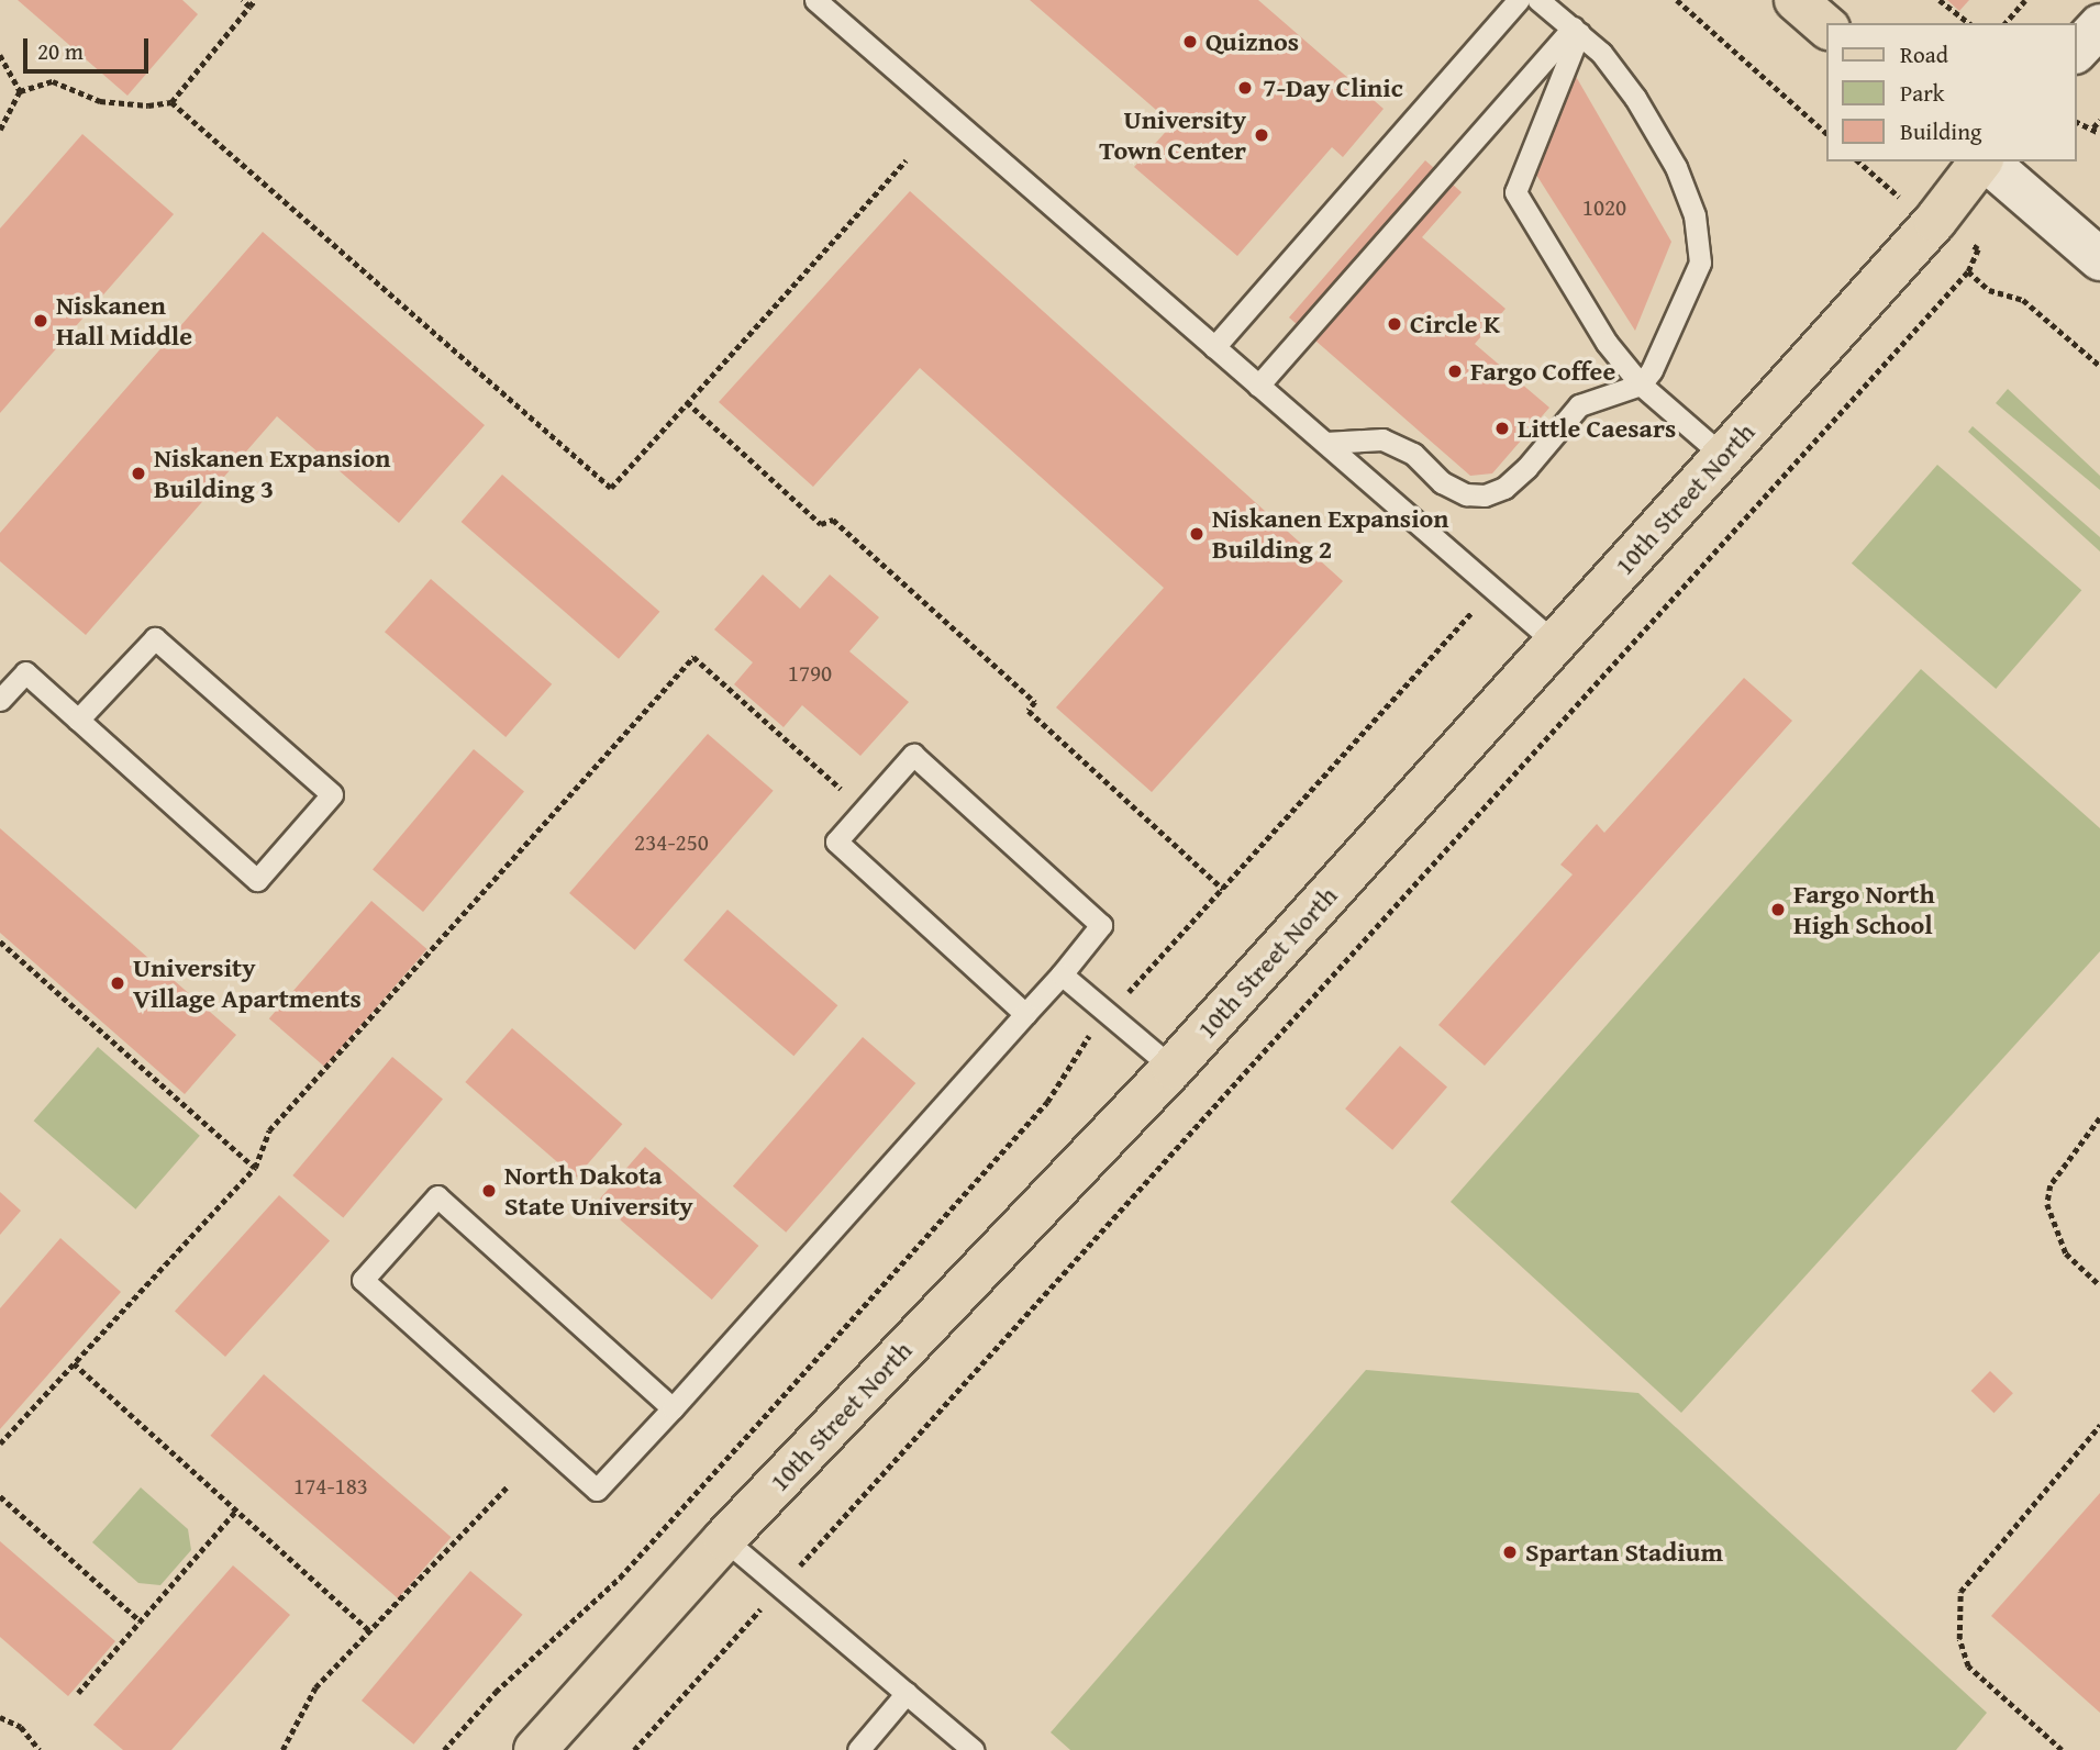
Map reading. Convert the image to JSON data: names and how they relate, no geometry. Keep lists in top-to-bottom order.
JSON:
{
  "streets": {
    "main road": ["10th Street North"]
  },
  "places": [
    "Quiznos",
    "7-Day Clinic",
    "University Town Center",
    "Niskanen Hall Middle",
    "Circle K",
    "Fargo Coffee",
    "Little Caesars",
    "Niskanen Expansion Building 3",
    "Niskanen Expansion Building 2",
    "Fargo North High School",
    "University Village Apartments",
    "North Dakota State University",
    "Spartan Stadium"
  ],
  "house_numbers": [
    "1020",
    "1790",
    "234-250",
    "174-183"
  ],
  "legend": ["Road", "Park", "Building"],
  "scale_bar": "20 m"
}
